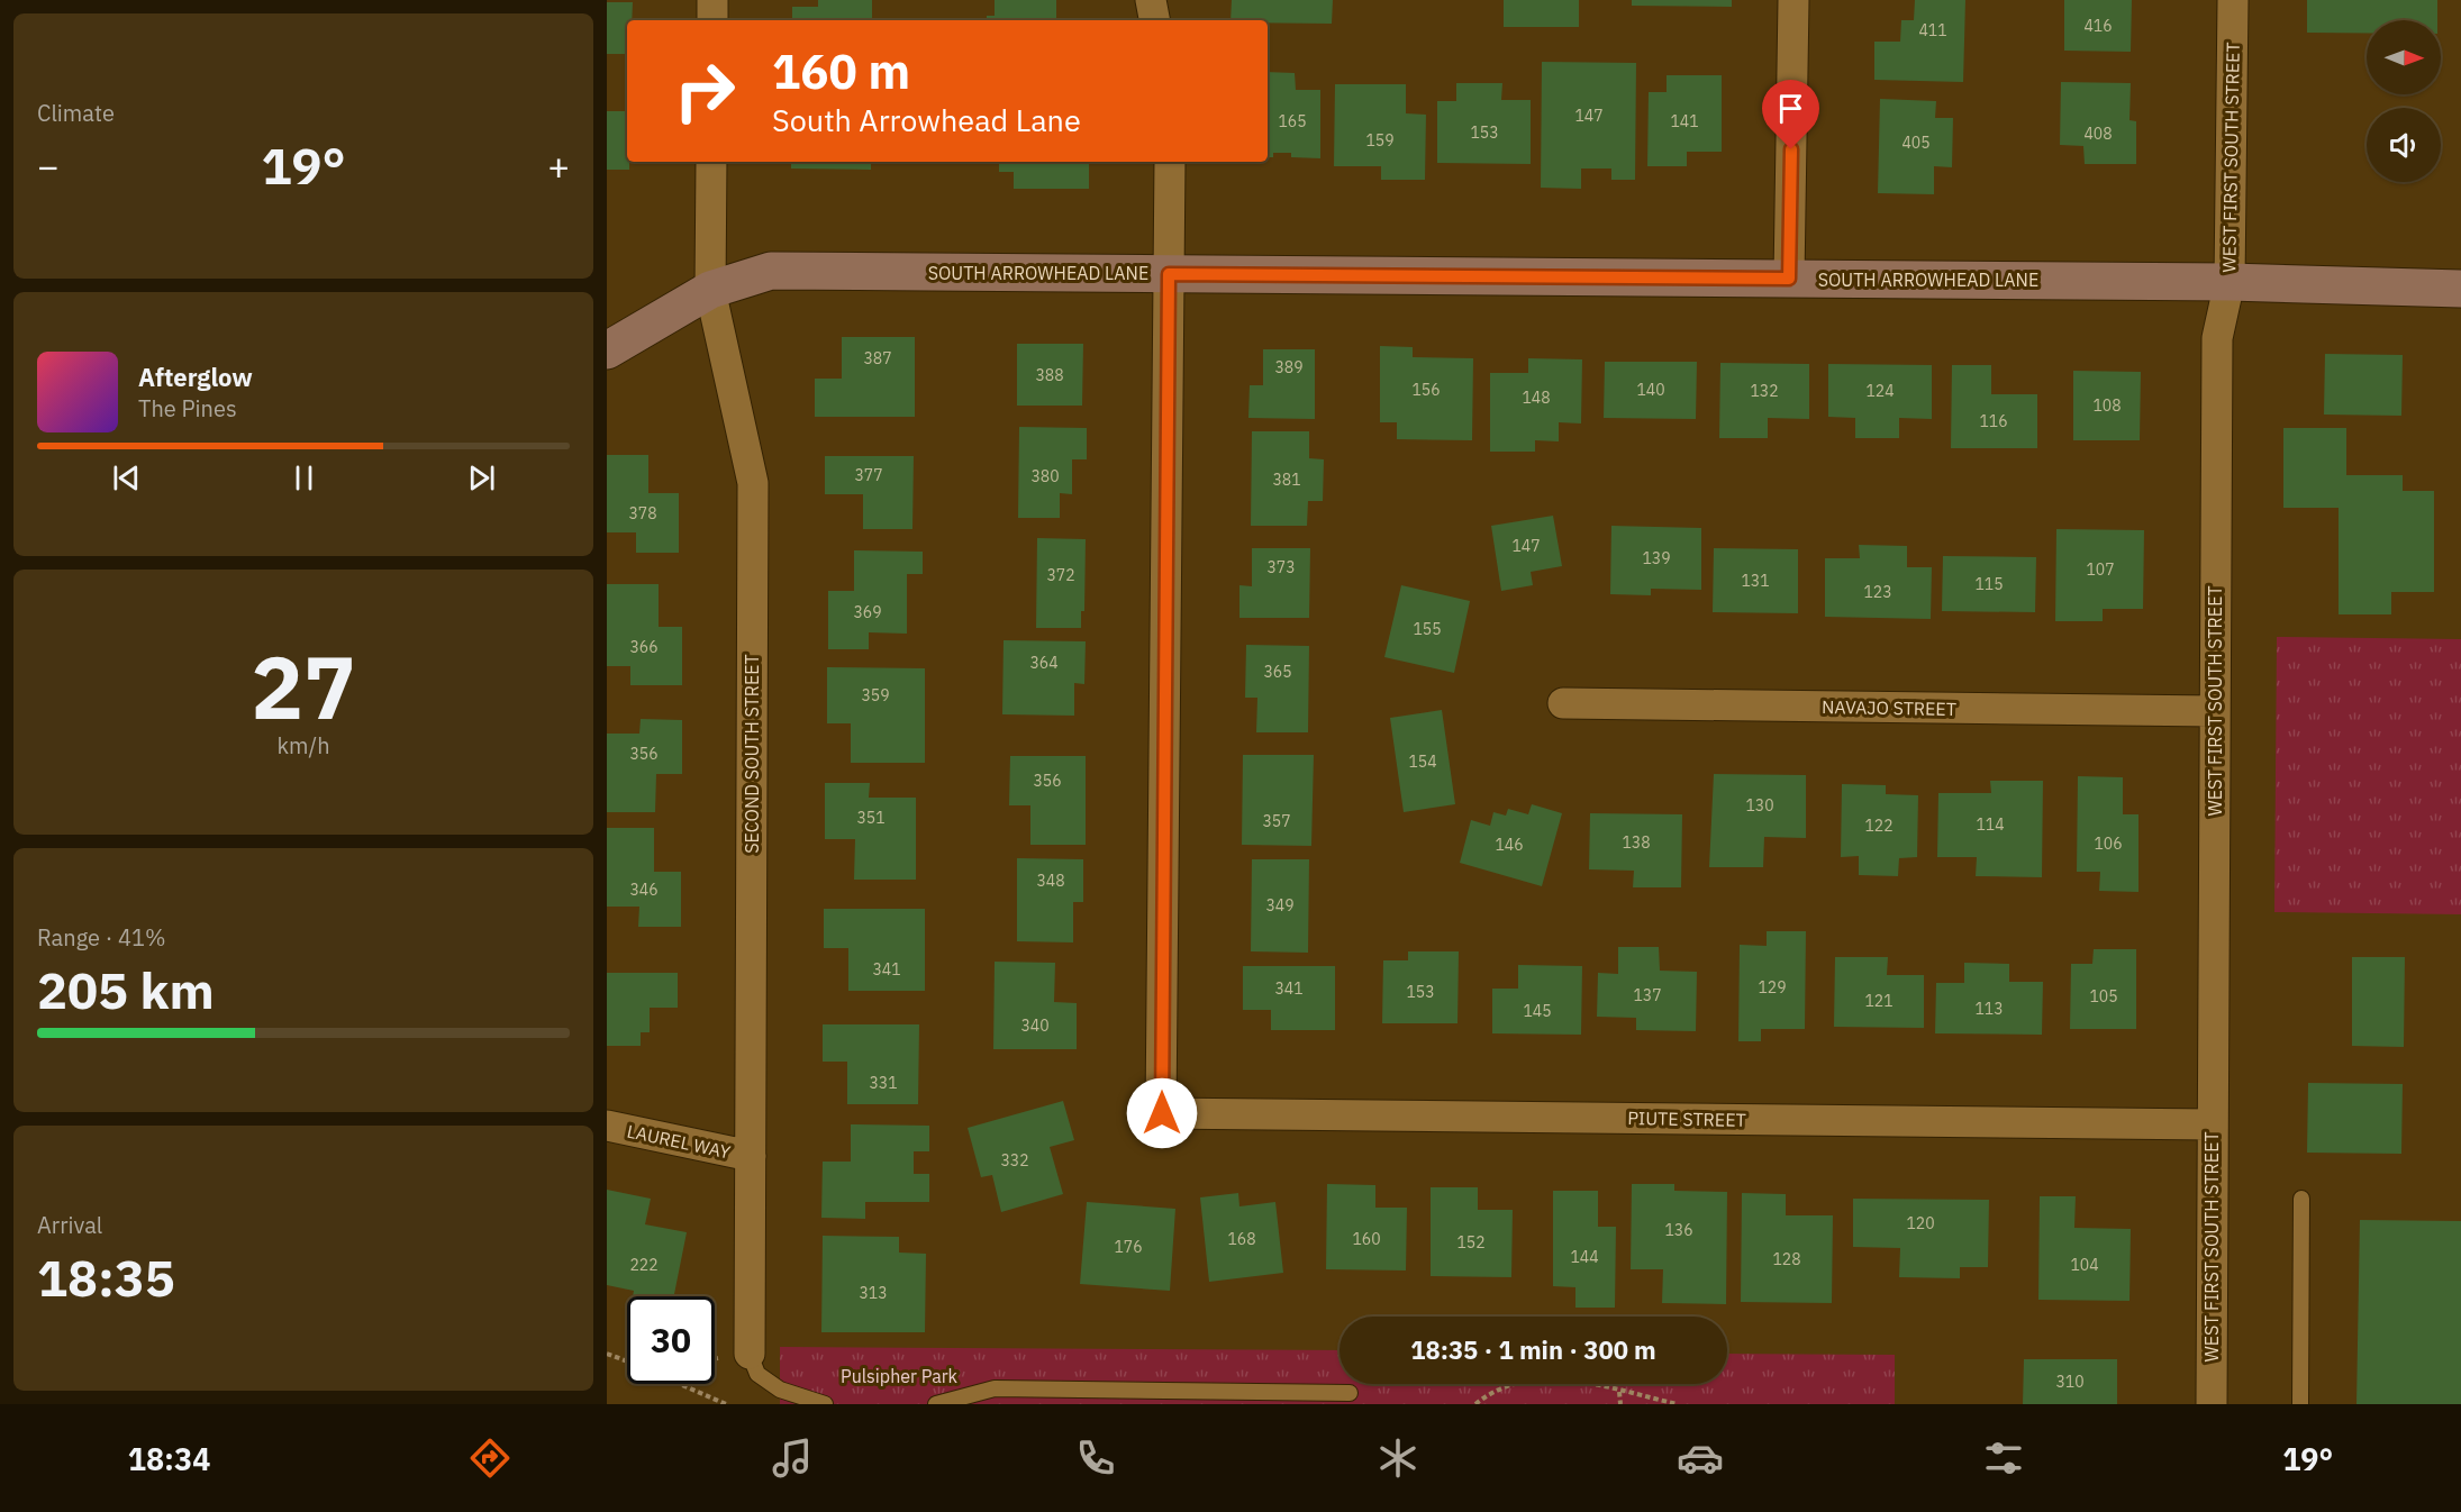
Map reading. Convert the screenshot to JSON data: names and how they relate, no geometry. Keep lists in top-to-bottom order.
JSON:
{
  "streets": {
    "street": [
      "WEST FIRST SOUTH STREET",
      "SOUTH ARROWHEAD LANE",
      "NAVAJO STREET",
      "SECOND SOUTH STREET",
      "PIUTE STREET",
      "LAUREL WAY"
    ]
  },
  "crossings": [
    ["WEST FIRST SOUTH STREET", "SOUTH ARROWHEAD LANE"],
    ["WEST FIRST SOUTH STREET", "NAVAJO STREET"],
    ["WEST FIRST SOUTH STREET", "PIUTE STREET"],
    ["SOUTH ARROWHEAD LANE", "SECOND SOUTH STREET"],
    ["SOUTH ARROWHEAD LANE", "PIUTE STREET"],
    ["SECOND SOUTH STREET", "LAUREL WAY"]
  ],
  "parks": ["Pulsipher Park"],
  "house_numbers": [
    "416",
    "411",
    "147",
    "165",
    "141",
    "153",
    "408",
    "159",
    "405",
    "387",
    "389",
    "388",
    "156",
    "140",
    "132",
    "124",
    "148",
    "108",
    "116",
    "377",
    "380",
    "381",
    "378",
    "147",
    "139",
    "373",
    "107",
    "372",
    "131",
    "115",
    "123",
    "369",
    "155",
    "366",
    "364",
    "365",
    "359",
    "356",
    "154",
    "356",
    "130",
    "351",
    "357",
    "114",
    "122",
    "138",
    "106",
    "146",
    "348",
    "346",
    "349",
    "341",
    "129",
    "341",
    "153",
    "137",
    "105",
    "121",
    "113",
    "145",
    "340",
    "331",
    "332",
    "120",
    "136",
    "168",
    "160",
    "152",
    "176",
    "144",
    "128",
    "222",
    "104",
    "313",
    "310"
  ],
  "north": "right",
  "page": {
    "tile": [
      "Climate",
      ["27", "km/h"],
      ["Range · 41%", "205 km"],
      ["Arrival", "18:35"]
    ],
    "turn": ["160 m", "South Arrowhead Lane"],
    "heat": ["−", "19°", "+"],
    "song": ["Afterglow", "The Pines"],
    "limit": "30",
    "trip": "18:35 · 1 min · 300 m",
    "tabs": ["18:34", "19°"]
  }
}
